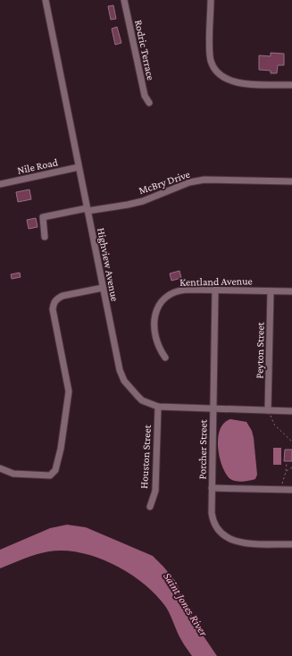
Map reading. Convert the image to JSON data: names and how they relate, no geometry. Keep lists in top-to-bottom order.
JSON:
{
  "streets": {
    "street": [
      "Rodric Terrace",
      "Nile Road",
      "McBry Drive",
      "Highview Avenue",
      "Kentland Avenue",
      "Peyton Street",
      "Porcher Street",
      "Houston Street"
    ]
  },
  "crossings": [
    ["Nile Road", "Highview Avenue"],
    ["McBry Drive", "Highview Avenue"],
    ["Highview Avenue", "Peyton Street"],
    ["Highview Avenue", "Porcher Street"],
    ["Highview Avenue", "Houston Street"],
    ["Kentland Avenue", "Peyton Street"],
    ["Kentland Avenue", "Porcher Street"]
  ],
  "water": ["Saint Jones River"]
}
